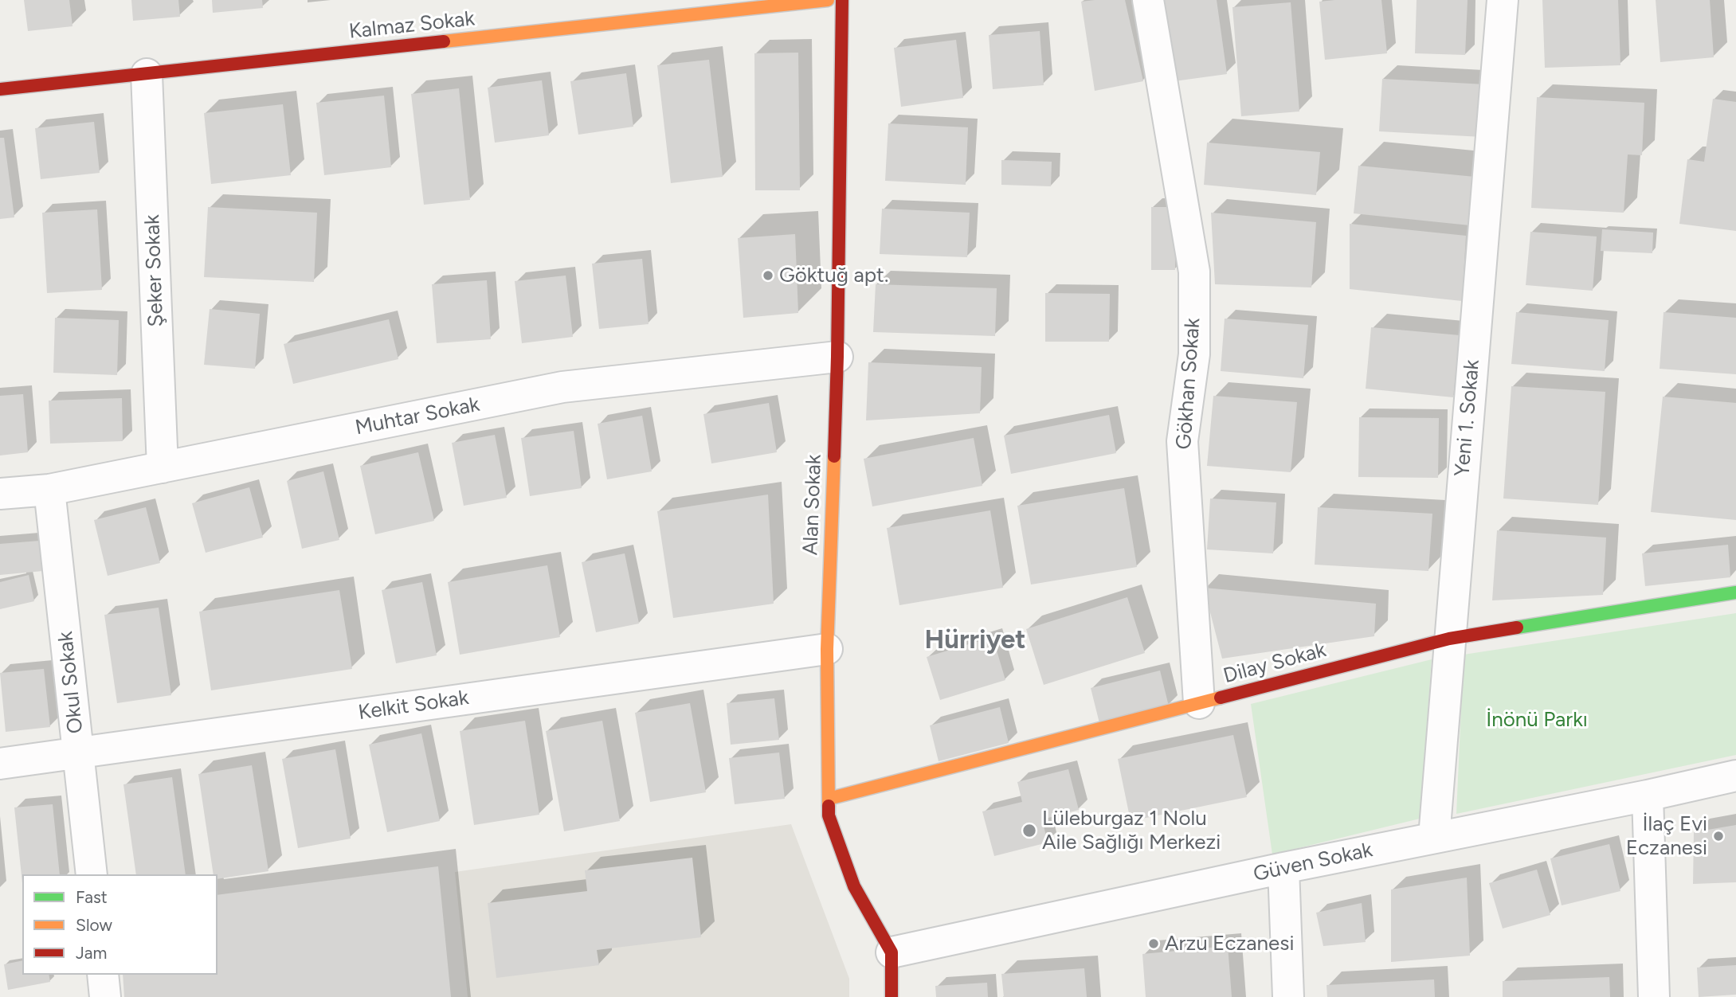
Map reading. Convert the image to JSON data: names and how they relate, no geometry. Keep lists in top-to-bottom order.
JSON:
{
  "streets": {
    "street": [
      "Kalmaz Sokak",
      "Şeker Sokak",
      "Gökhan Sokak",
      "Muhtar Sokak",
      "Yeni 1. Sokak",
      "Alan Sokak",
      "Dilay Sokak",
      "Okul Sokak",
      "Kelkit Sokak",
      "Güven Sokak"
    ]
  },
  "crossings": [
    ["Kalmaz Sokak", "Şeker Sokak"],
    ["Şeker Sokak", "Muhtar Sokak"],
    ["Gökhan Sokak", "Dilay Sokak"],
    ["Muhtar Sokak", "Alan Sokak"],
    ["Muhtar Sokak", "Okul Sokak"],
    ["Yeni 1. Sokak", "Dilay Sokak"],
    ["Yeni 1. Sokak", "Güven Sokak"],
    ["Alan Sokak", "Dilay Sokak"],
    ["Alan Sokak", "Kelkit Sokak"],
    ["Alan Sokak", "Güven Sokak"],
    ["Okul Sokak", "Kelkit Sokak"]
  ],
  "districts": ["Hürriyet"],
  "parks": ["İnönü Parkı"],
  "places": [
    "Göktuğ apt.",
    "Lüleburgaz 1 Nolu Aile Sağlığı Merkezi",
    "İlaç Evi Eczanesi",
    "Arzu Eczanesi"
  ],
  "legend": ["Fast", "Slow", "Jam"]
}
